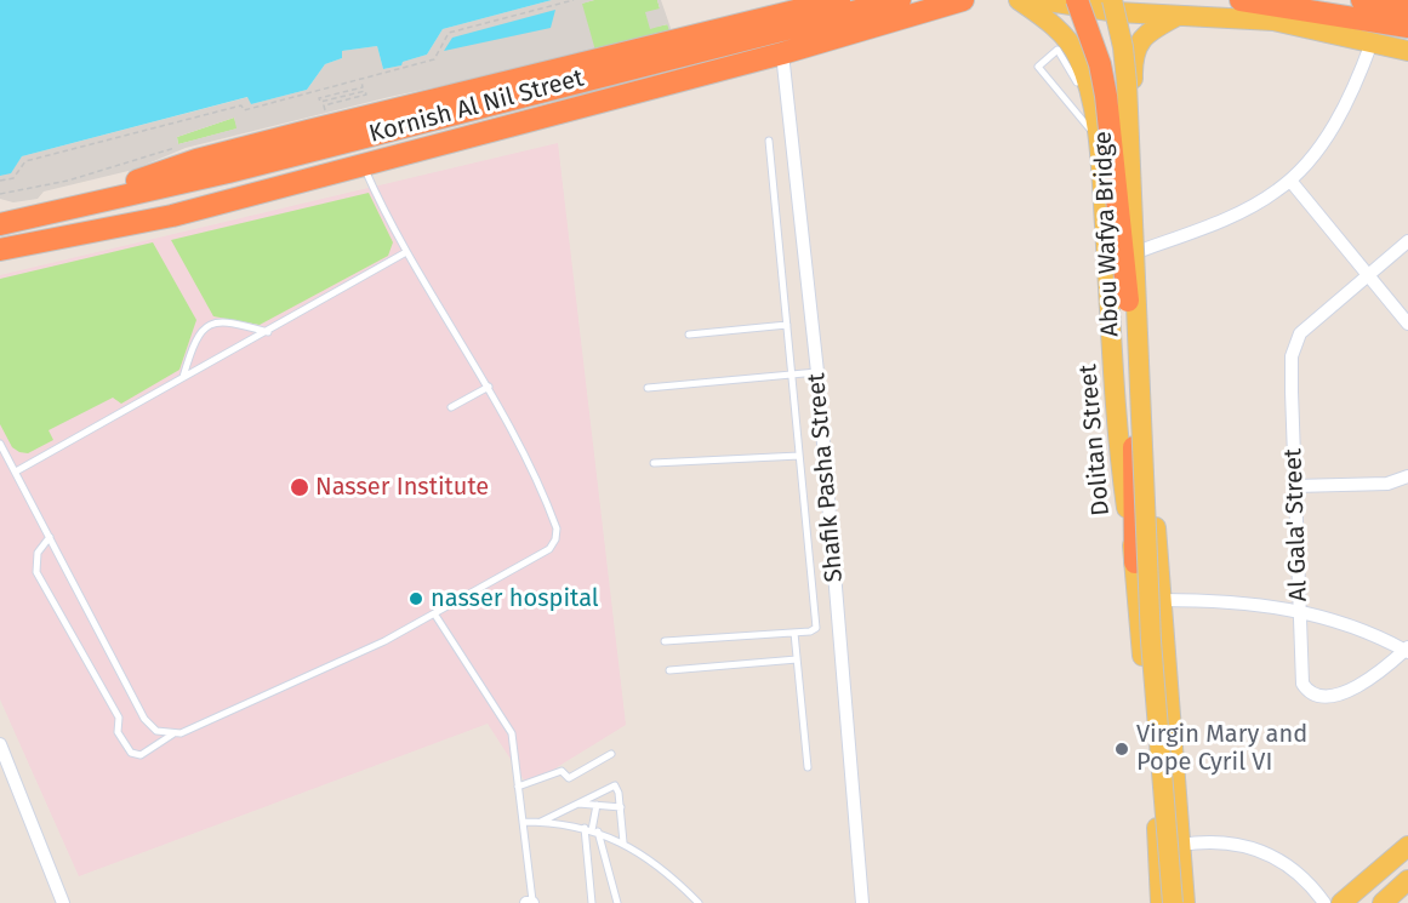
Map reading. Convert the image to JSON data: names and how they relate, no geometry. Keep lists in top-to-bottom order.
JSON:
{
  "streets": {
    "highway": ["Kornish Al Nil Street"],
    "main road": ["Abou Wafya Bridge", "Dolitan Street"],
    "street": ["Shafik Pasha Street", "Al Gala' Street"]
  },
  "crossings": [
    ["Kornish Al Nil Street", "Shafik Pasha Street"]
  ],
  "places": ["Nasser Institute", "nasser hospital", "Virgin Mary and Pope Cyril VI"]
}
